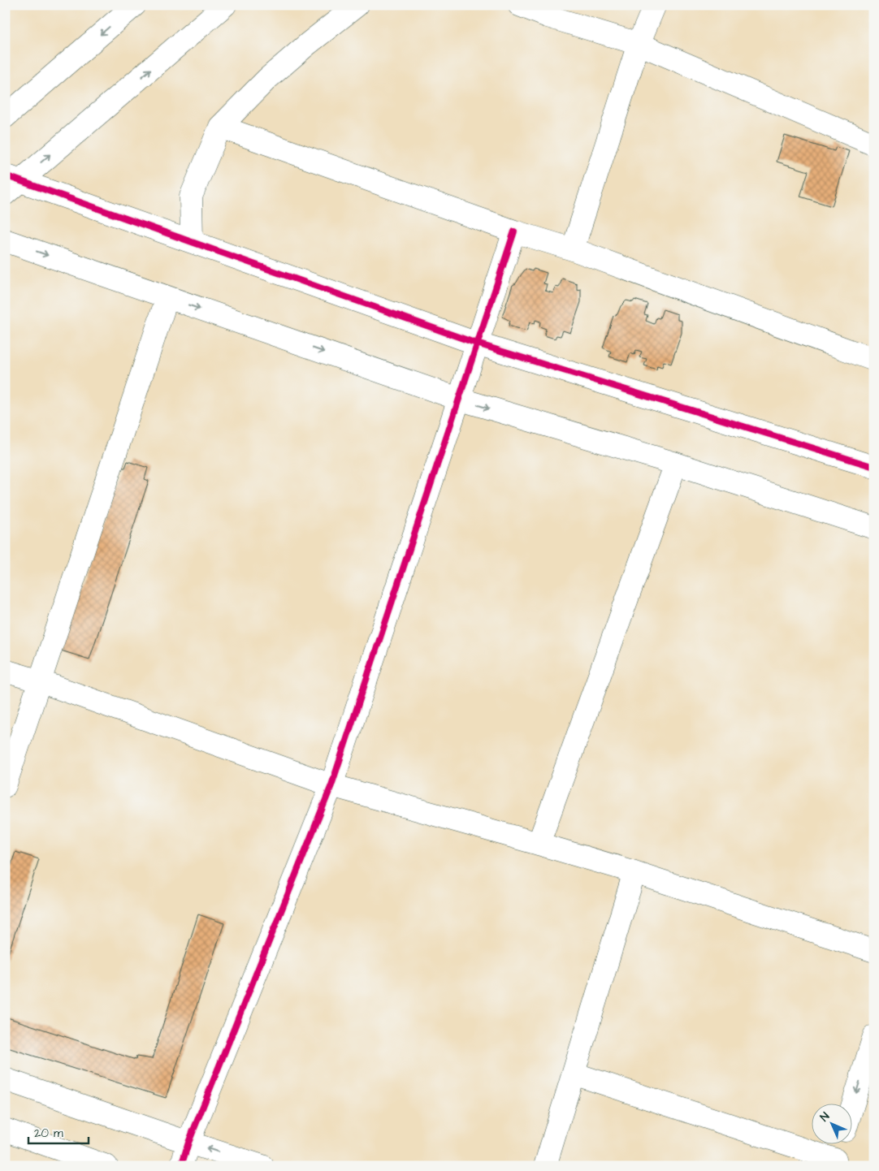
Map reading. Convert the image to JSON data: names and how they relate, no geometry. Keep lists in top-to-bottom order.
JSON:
{
  "scale_bar": "20 m",
  "north": "top left"
}
